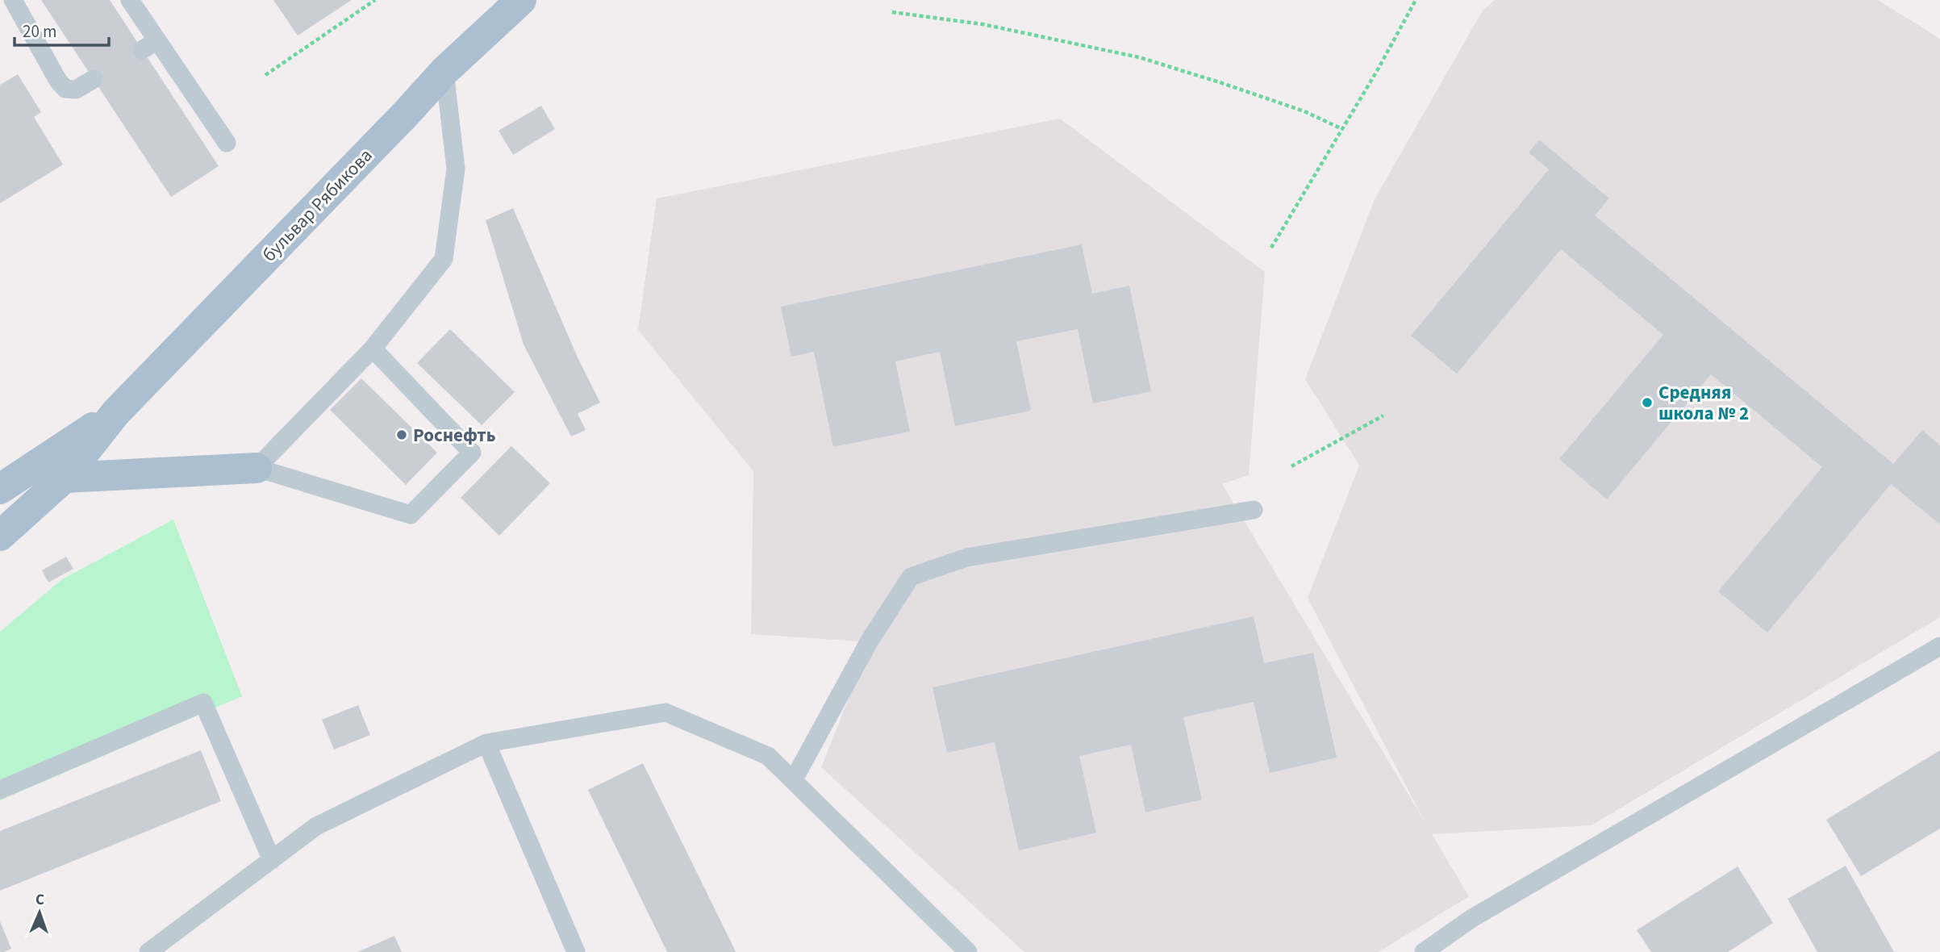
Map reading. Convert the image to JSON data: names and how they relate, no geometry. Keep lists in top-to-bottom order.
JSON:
{
  "streets": {
    "main road": ["бульвар Рябикова"]
  },
  "places": ["Средняя школа № 2", "Роснефть"],
  "scale_bar": "20 m",
  "north": "top"
}
